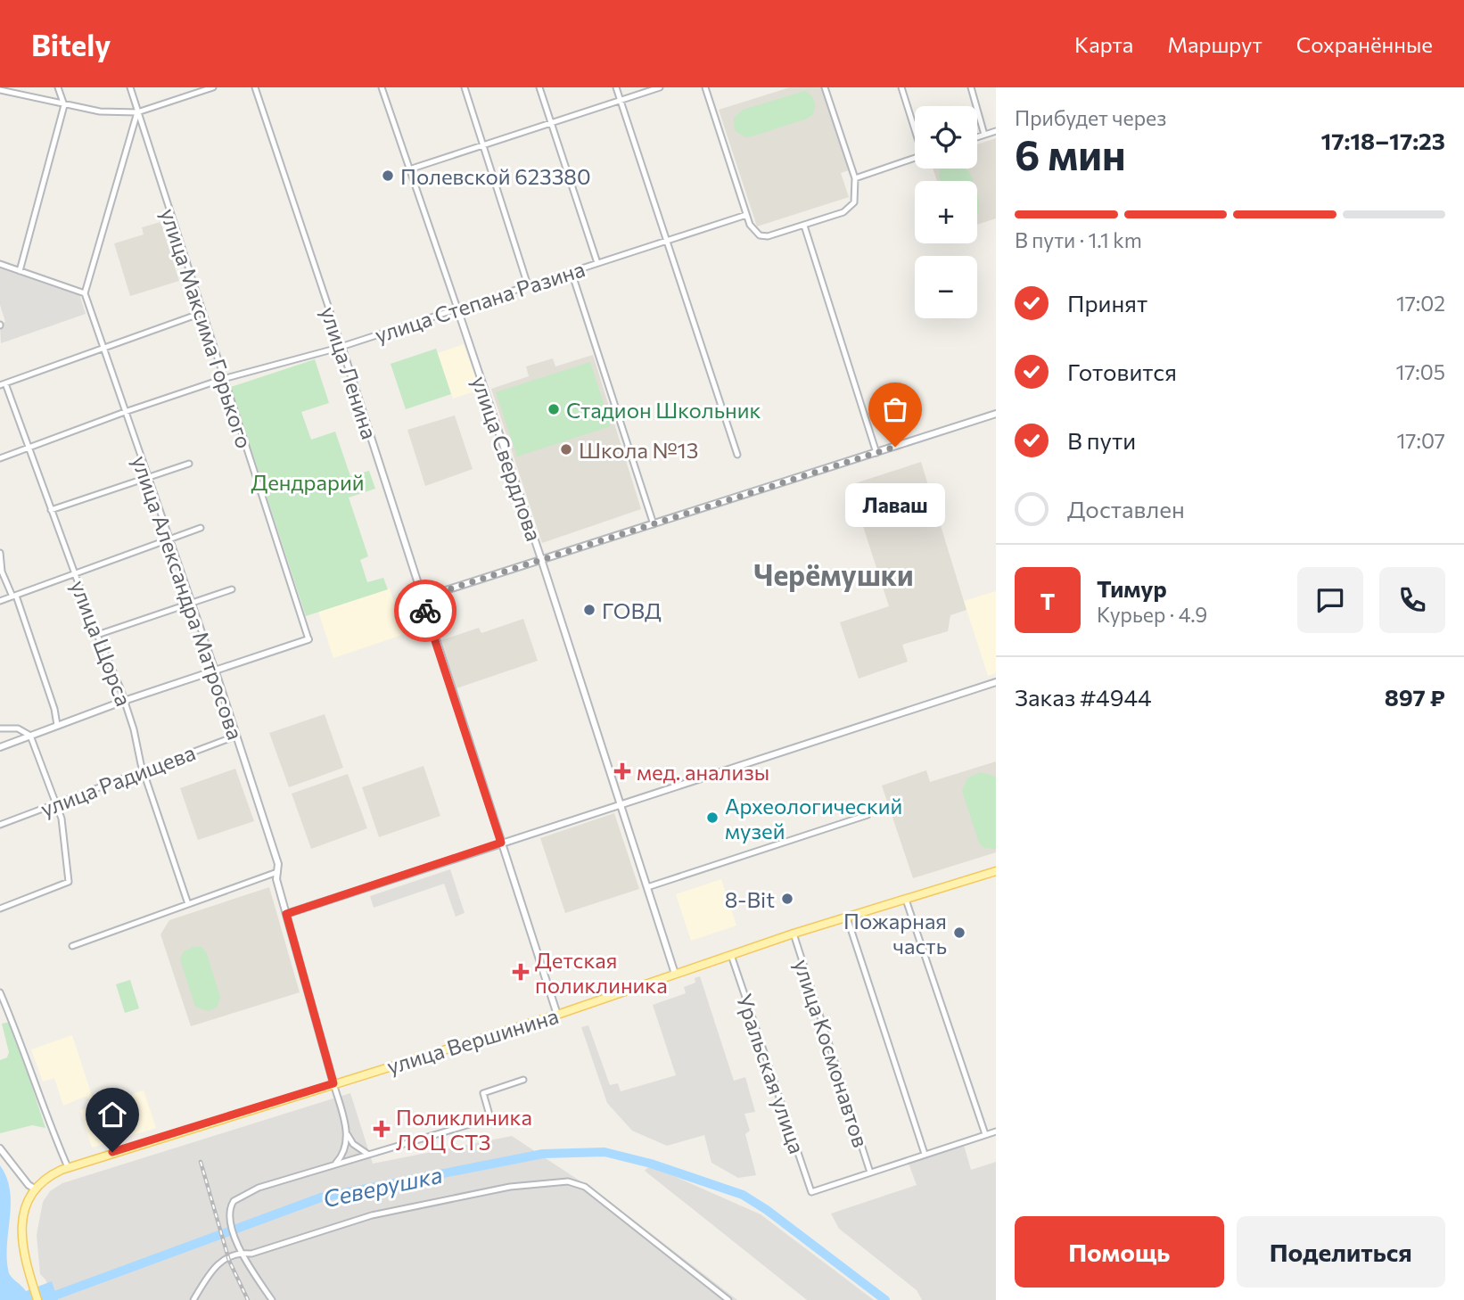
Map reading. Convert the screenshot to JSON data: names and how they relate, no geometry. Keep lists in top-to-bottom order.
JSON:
{
  "streets": {
    "main road": ["улица Вершинина"],
    "street": [
      "улица Степана Разина",
      "улица Максима Горького",
      "улица Ленина",
      "улица Свердлова",
      "улица Александра Матросова",
      "улица Щорса",
      "улица Радищева",
      "улица Космонавтов",
      "Уральская улица"
    ]
  },
  "crossings": [
    ["улица Степана Разина", "улица Максима Горького"],
    ["улица Степана Разина", "улица Ленина"],
    ["улица Степана Разина", "улица Свердлова"],
    ["улица Степана Разина", "улица Александра Матросова"],
    ["улица Степана Разина", "улица Щорса"],
    ["улица Ленина", "улица Вершинина"],
    ["улица Свердлова", "улица Вершинина"],
    ["улица Александра Матросова", "улица Радищева"],
    ["улица Александра Матросова", "улица Вершинина"],
    ["улица Щорса", "улица Радищева"],
    ["улица Вершинина", "улица Космонавтов"],
    ["улица Вершинина", "Уральская улица"],
    ["улица Космонавтов", "Уральская улица"]
  ],
  "districts": ["Черёмушки"],
  "water": ["Северушка"],
  "parks": ["Дендрарий"],
  "places": {
    "other": [
      "Полевской 623380",
      "Стадион Школьник",
      "Лаваш",
      "Школа №13",
      "ГОВД",
      "Археологический музей",
      "8-Bit",
      "Пожарная часть"
    ],
    "health": ["мед. анализы", "Детская поликлиника", "Поликлиника ЛОЦ СТЗ"]
  },
  "page": {
    "header": "Bitely",
    "nav": ["Карта", "Маршрут", "Сохранённые"],
    "heading": ["6 мин", "Прибудет через", "17:18–17:23"],
    "panel": [
      "Тимур",
      "Курьер · 4.9",
      "Заказ #4944",
      "897 ₽"
    ],
    "map_buttons": ["+", "−"],
    "bar": "В пути · 1.1 km",
    "list": [
      ["Принят", "17:02"],
      ["Готовится", "17:05"],
      ["В пути", "17:07"],
      "Доставлен"
    ],
    "bubble": "Лаваш",
    "round": "Т",
    "buttons": ["Помощь", "Поделиться"]
  }
}
